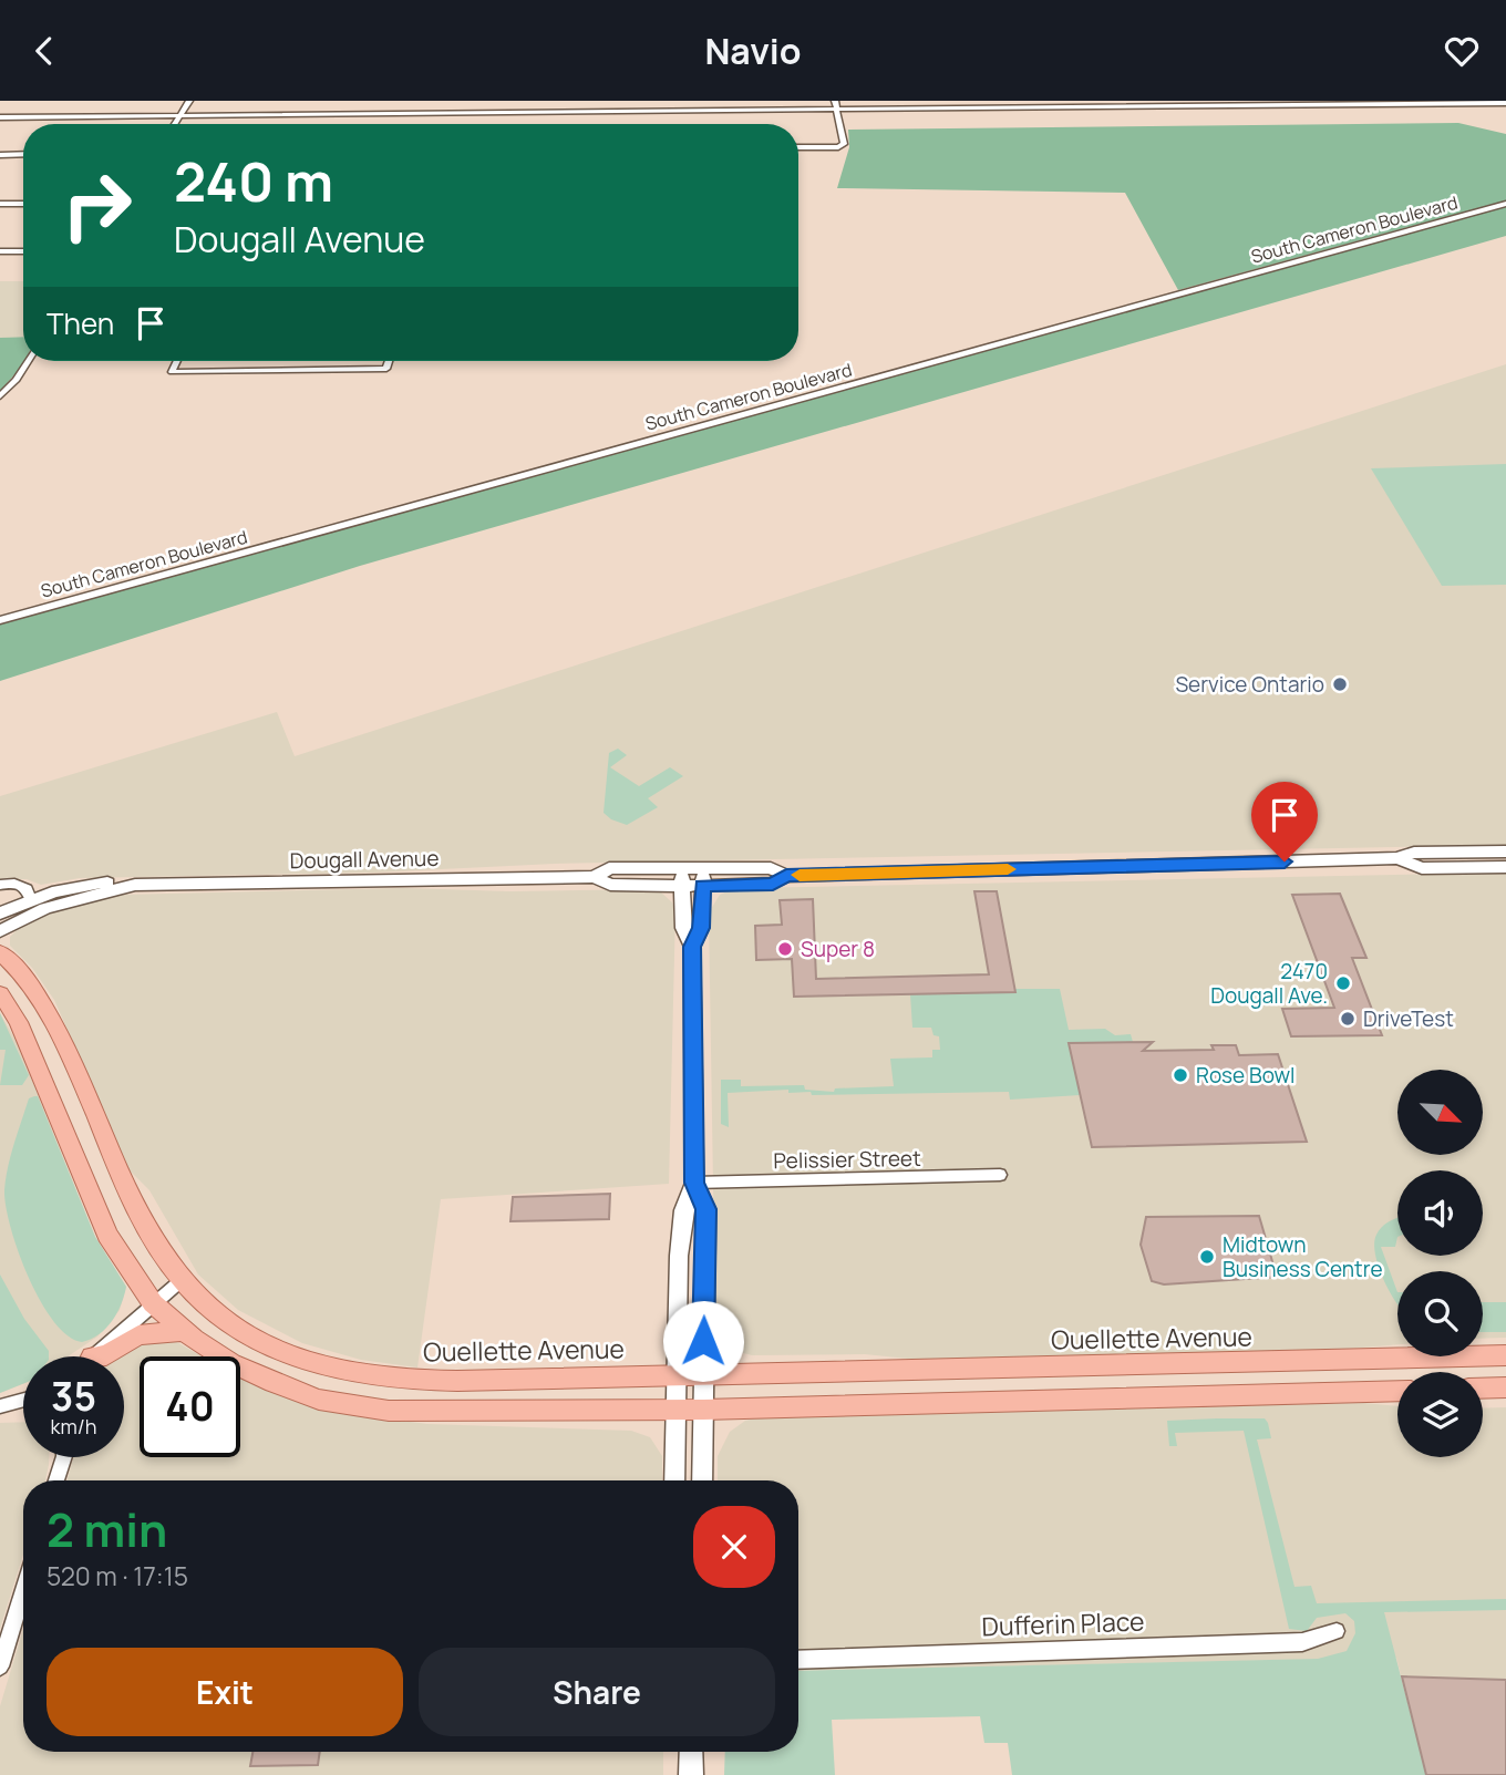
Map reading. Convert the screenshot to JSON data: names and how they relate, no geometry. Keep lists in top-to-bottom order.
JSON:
{
  "streets": {
    "main road": ["Ouellette Avenue"],
    "street": [
      "South Cameron Boulevard",
      "Dougall Avenue",
      "Pelissier Street",
      "Dufferin Place"
    ]
  },
  "places": [
    "Service Ontario",
    "Super 8",
    "2470 Dougall Ave.",
    "DriveTest",
    "Rose Bowl",
    "Midtown Business Centre"
  ],
  "north": "bottom right",
  "page": {
    "header": "Navio",
    "turn": ["240 m", "Dougall Avenue"],
    "then": "Then",
    "speed": "35 km/h",
    "limit": "40",
    "heading": ["2 min", "520 m · 17:15"],
    "buttons": ["Exit", "Share"]
  }
}
